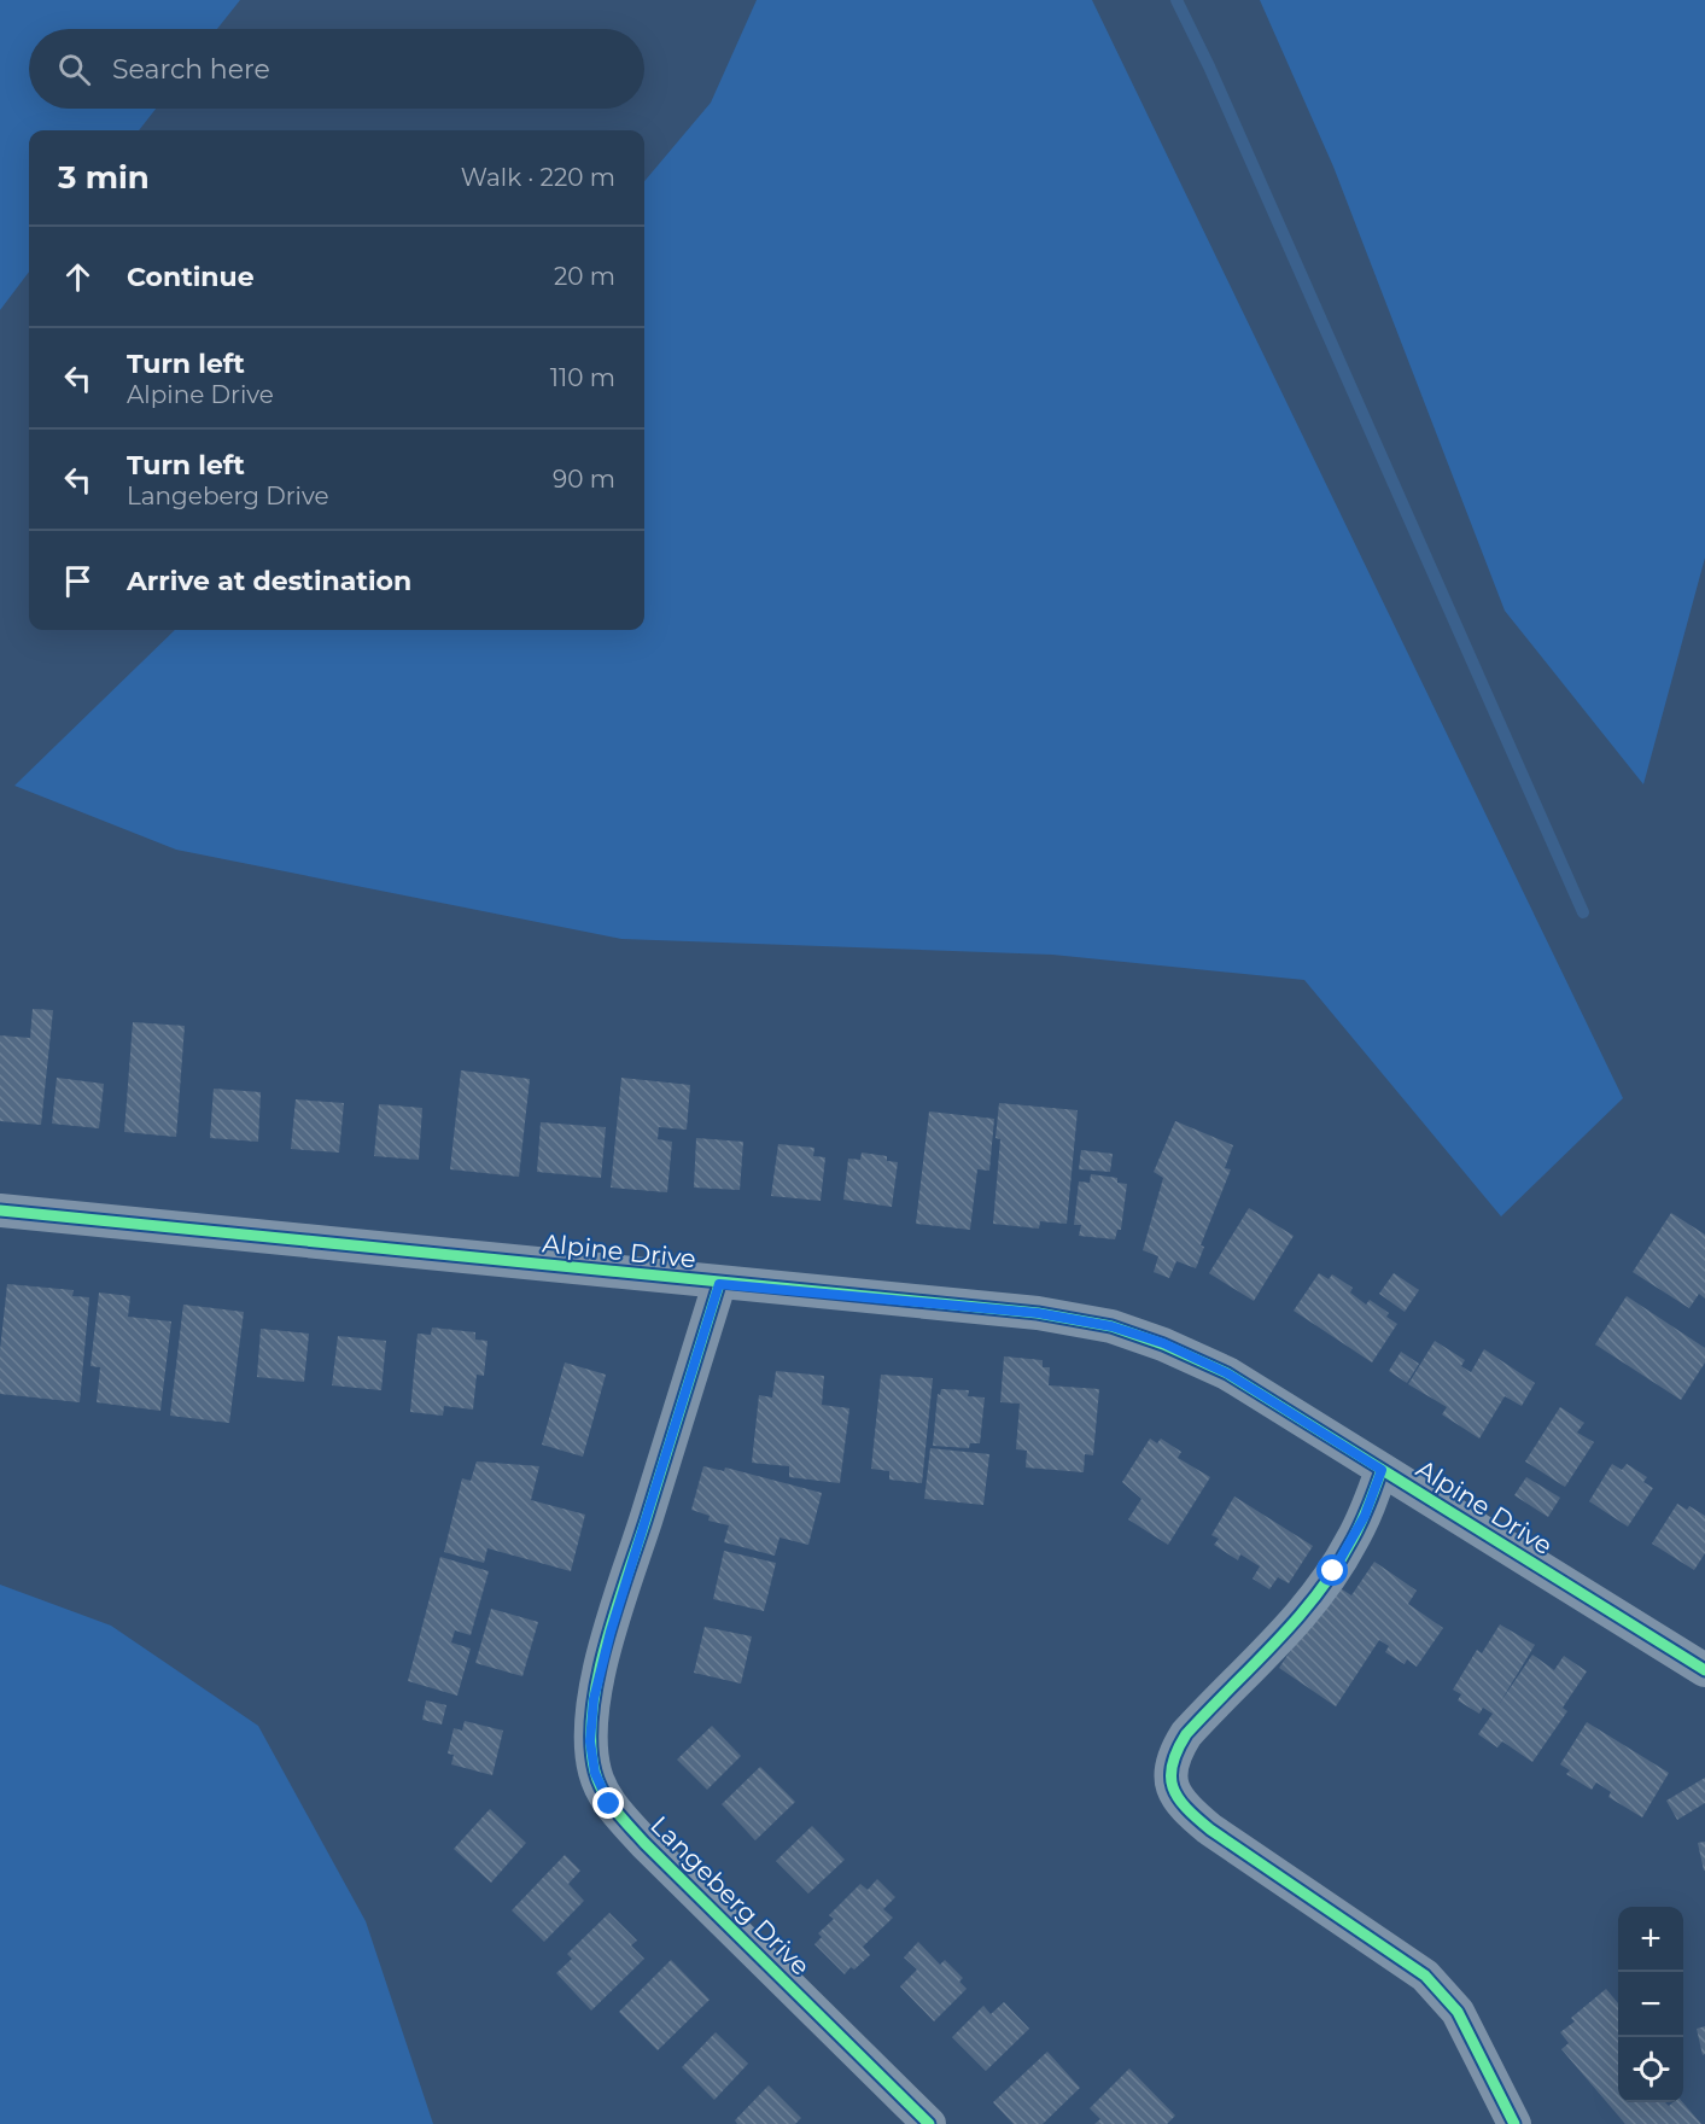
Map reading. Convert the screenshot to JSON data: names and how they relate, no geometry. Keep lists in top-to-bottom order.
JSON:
{
  "streets": {
    "street": ["Alpine Drive", "Langeberg Drive"]
  },
  "crossings": [
    ["Alpine Drive", "Langeberg Drive"]
  ],
  "page": {
    "search": "Search here",
    "heading": ["3 min", "Walk · 220 m"],
    "list": [
      ["Continue", "20 m"],
      ["Turn left", "Alpine Drive", "110 m"],
      ["Turn left", "Langeberg Drive", "90 m"],
      "Arrive at destination"
    ],
    "map_buttons": ["+", "−"]
  }
}
